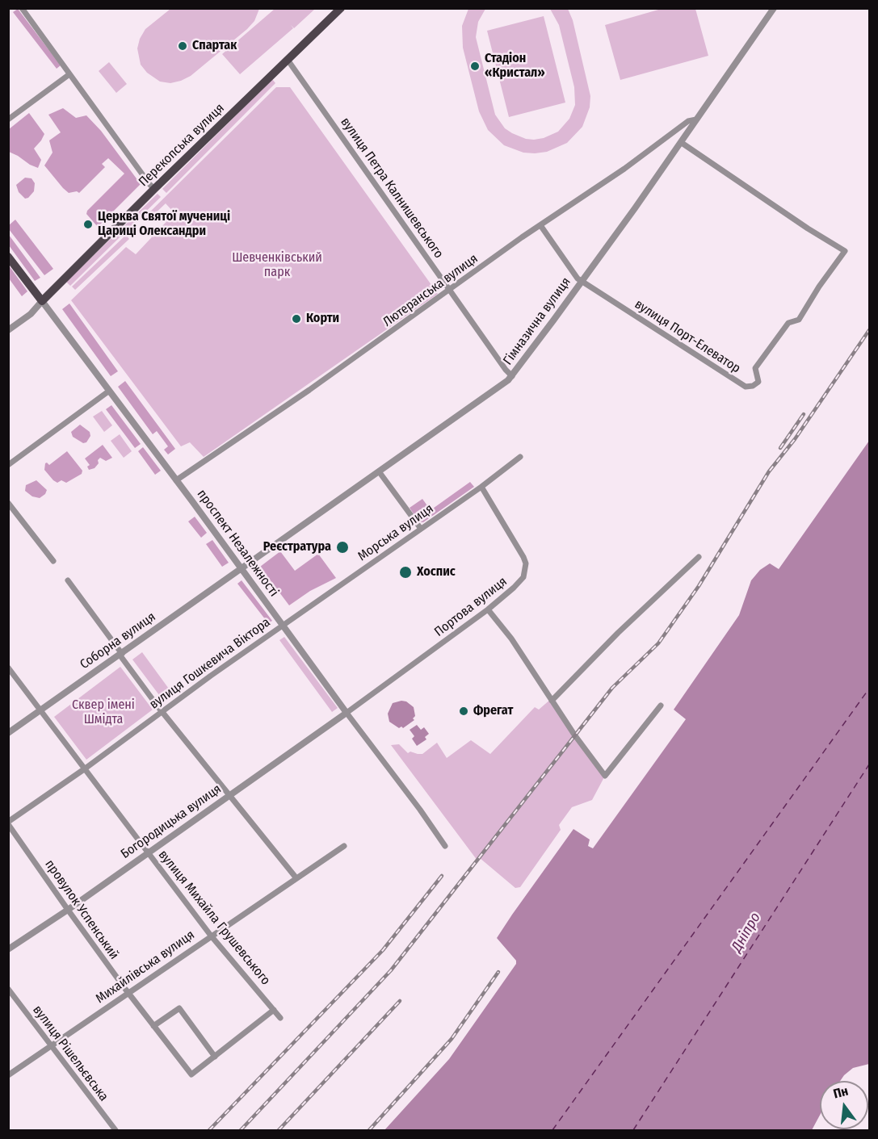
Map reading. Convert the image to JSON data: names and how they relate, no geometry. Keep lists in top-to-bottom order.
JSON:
{
  "streets": {
    "main road": ["Перекопська вулиця", "проспект Незалежності"],
    "street": [
      "вулиця Петра Калнишевського",
      "Лютеранська вулиця",
      "Гімназична вулиця",
      "вулиця Порт-Елеватор",
      "Морська вулиця",
      "Портова вулиця",
      "Соборна вулиця",
      "вулиця Гошкевича Віктора",
      "Богородицька вулиця",
      "провулок Успенський",
      "вулиця Михайла Грушевського",
      "Михайлівська вулиця",
      "вулиця Рішельєвська"
    ]
  },
  "crossings": [
    ["Перекопська вулиця", "вулиця Петра Калнишевського"],
    ["Перекопська вулиця", "проспект Незалежності"],
    ["вулиця Петра Калнишевського", "Лютеранська вулиця"],
    ["вулиця Петра Калнишевського", "Гімназична вулиця"],
    ["Лютеранська вулиця", "Гімназична вулиця"],
    ["Лютеранська вулиця", "вулиця Порт-Елеватор"],
    ["Лютеранська вулиця", "проспект Незалежності"],
    ["Гімназична вулиця", "вулиця Порт-Елеватор"],
    ["Гімназична вулиця", "проспект Незалежності"],
    ["Гімназична вулиця", "Соборна вулиця"],
    ["Морська вулиця", "проспект Незалежності"],
    ["Морська вулиця", "Портова вулиця"],
    ["Морська вулиця", "вулиця Гошкевича Віктора"],
    ["проспект Незалежності", "Портова вулиця"],
    ["проспект Незалежності", "Соборна вулиця"],
    ["проспект Незалежності", "вулиця Гошкевича Віктора"],
    ["проспект Незалежності", "Богородицька вулиця"],
    ["Портова вулиця", "Богородицька вулиця"],
    ["Соборна вулиця", "вулиця Михайла Грушевського"],
    ["вулиця Гошкевича Віктора", "провулок Успенський"],
    ["вулиця Гошкевича Віктора", "вулиця Михайла Грушевського"],
    ["Богородицька вулиця", "провулок Успенський"],
    ["Богородицька вулиця", "вулиця Михайла Грушевського"],
    ["провулок Успенський", "Михайлівська вулиця"],
    ["вулиця Михайла Грушевського", "Михайлівська вулиця"],
    ["Михайлівська вулиця", "вулиця Рішельєвська"]
  ],
  "water": ["Дніпро"],
  "parks": ["Шевченківський парк", "Сквер імені Шмідта"],
  "places": [
    "Спартак",
    "Стадіон «Кристал»",
    "Церква Святої мучениці Цариці Олександри",
    "Корти",
    "Реєстратура",
    "Хоспис",
    "Фрегат"
  ],
  "north": "top"
}
